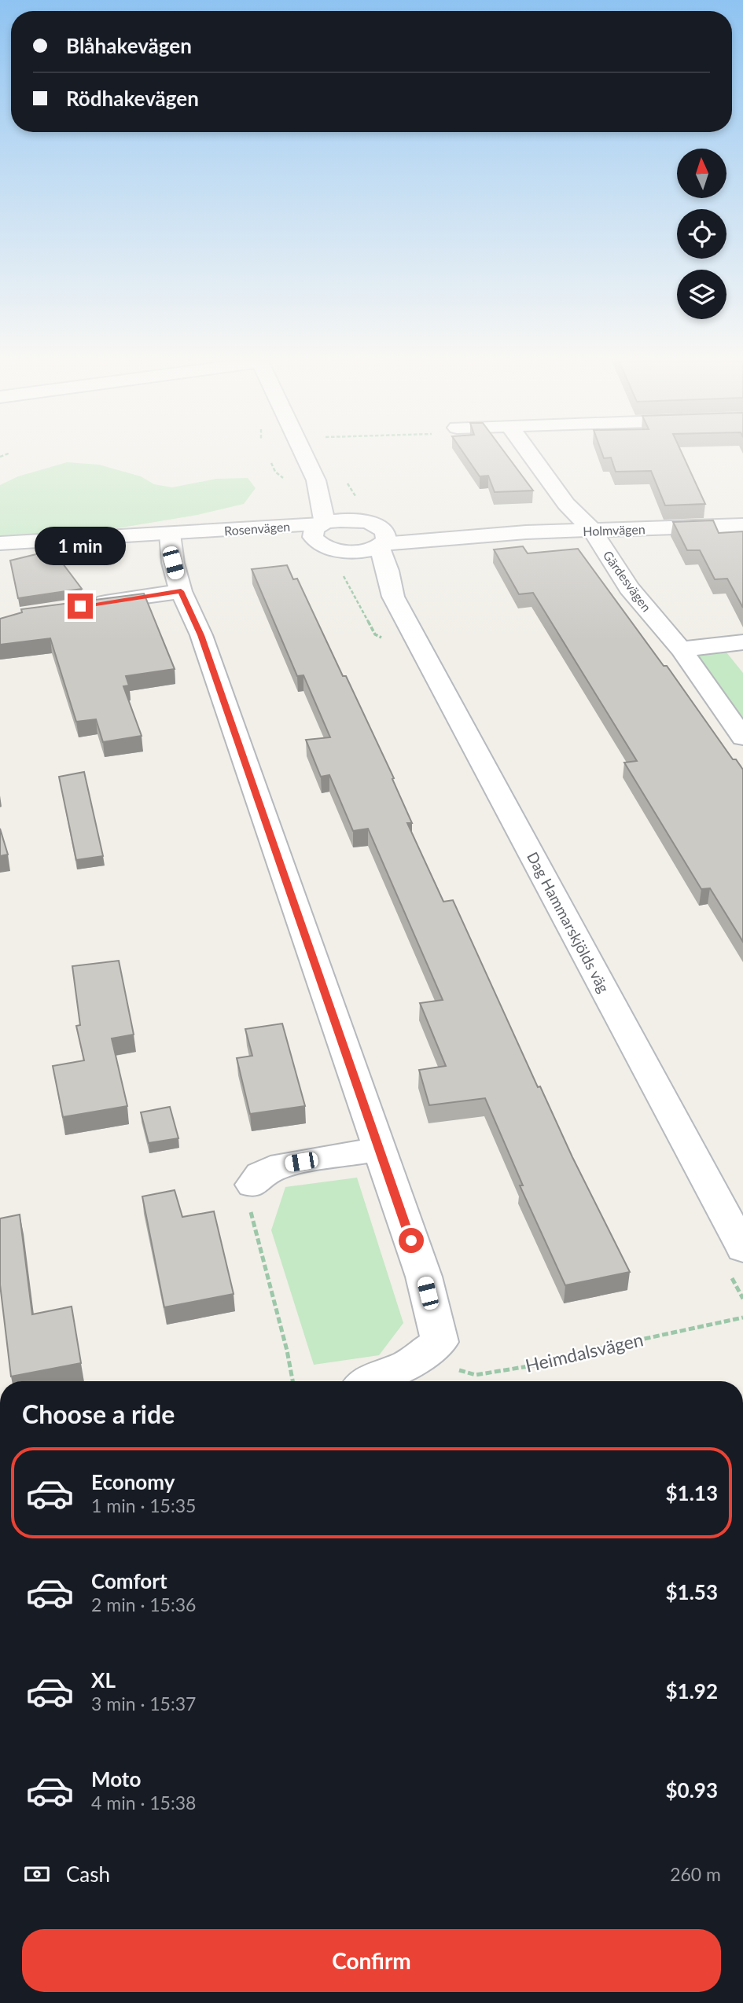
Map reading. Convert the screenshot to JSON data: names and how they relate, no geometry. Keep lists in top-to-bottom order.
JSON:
{
  "streets": {
    "street": [
      "Rosenvägen",
      "Holmvägen",
      "Gärdesvägen",
      "Dag Hammarskjölds väg"
    ],
    "path": ["Heimdalsvägen"]
  },
  "crossings": [
    ["Rosenvägen", "Dag Hammarskjölds väg"],
    ["Holmvägen", "Gärdesvägen"],
    ["Holmvägen", "Dag Hammarskjölds väg"]
  ],
  "north": "top",
  "page": {
    "banner": ["Blåhakevägen", "Rödhakevägen"],
    "bubble": "1 min",
    "heading": "Choose a ride",
    "list": [
      {
        "name": "Economy",
        "note": "1 min · 15:35",
        "value": "$1.13"
      },
      {
        "name": "Comfort",
        "note": "2 min · 15:36",
        "value": "$1.53"
      },
      {
        "name": "XL",
        "note": "3 min · 15:37",
        "value": "$1.92"
      },
      {
        "name": "Moto",
        "note": "4 min · 15:38",
        "value": "$0.93"
      }
    ],
    "pay": ["Cash", "260 m"],
    "buttons": "Confirm"
  }
}
